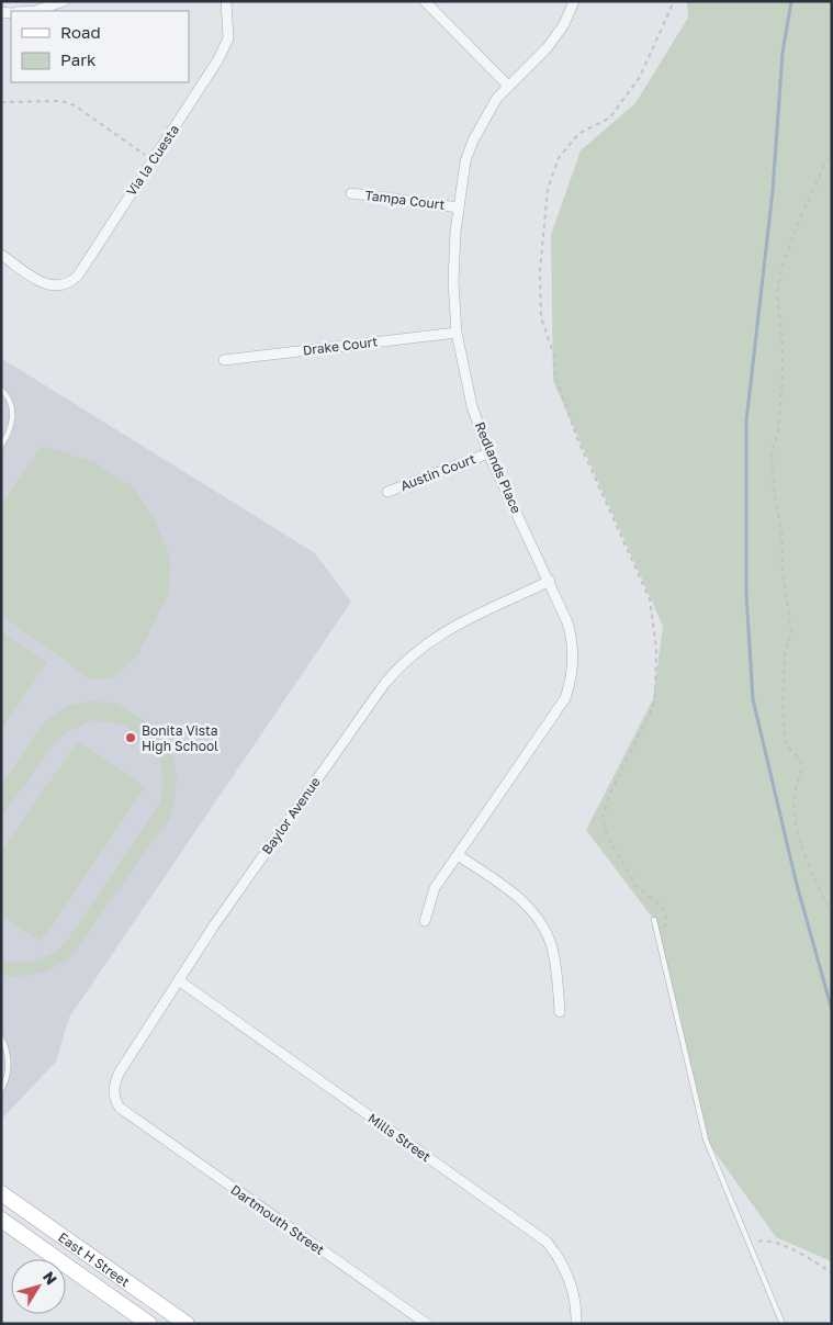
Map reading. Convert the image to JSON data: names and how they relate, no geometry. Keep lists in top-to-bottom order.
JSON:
{
  "streets": {
    "main road": ["East H Street"],
    "street": [
      "Via la Cuesta",
      "Tampa Court",
      "Drake Court",
      "Redlands Place",
      "Austin Court",
      "Baylor Avenue",
      "Mills Street",
      "Dartmouth Street"
    ]
  },
  "crossings": [
    ["Tampa Court", "Redlands Place"],
    ["Drake Court", "Redlands Place"],
    ["Redlands Place", "Austin Court"],
    ["Redlands Place", "Baylor Avenue"],
    ["Baylor Avenue", "Mills Street"],
    ["Baylor Avenue", "Dartmouth Street"]
  ],
  "places": ["Bonita Vista High School"],
  "legend": ["Road", "Park"],
  "north": "top right"
}
